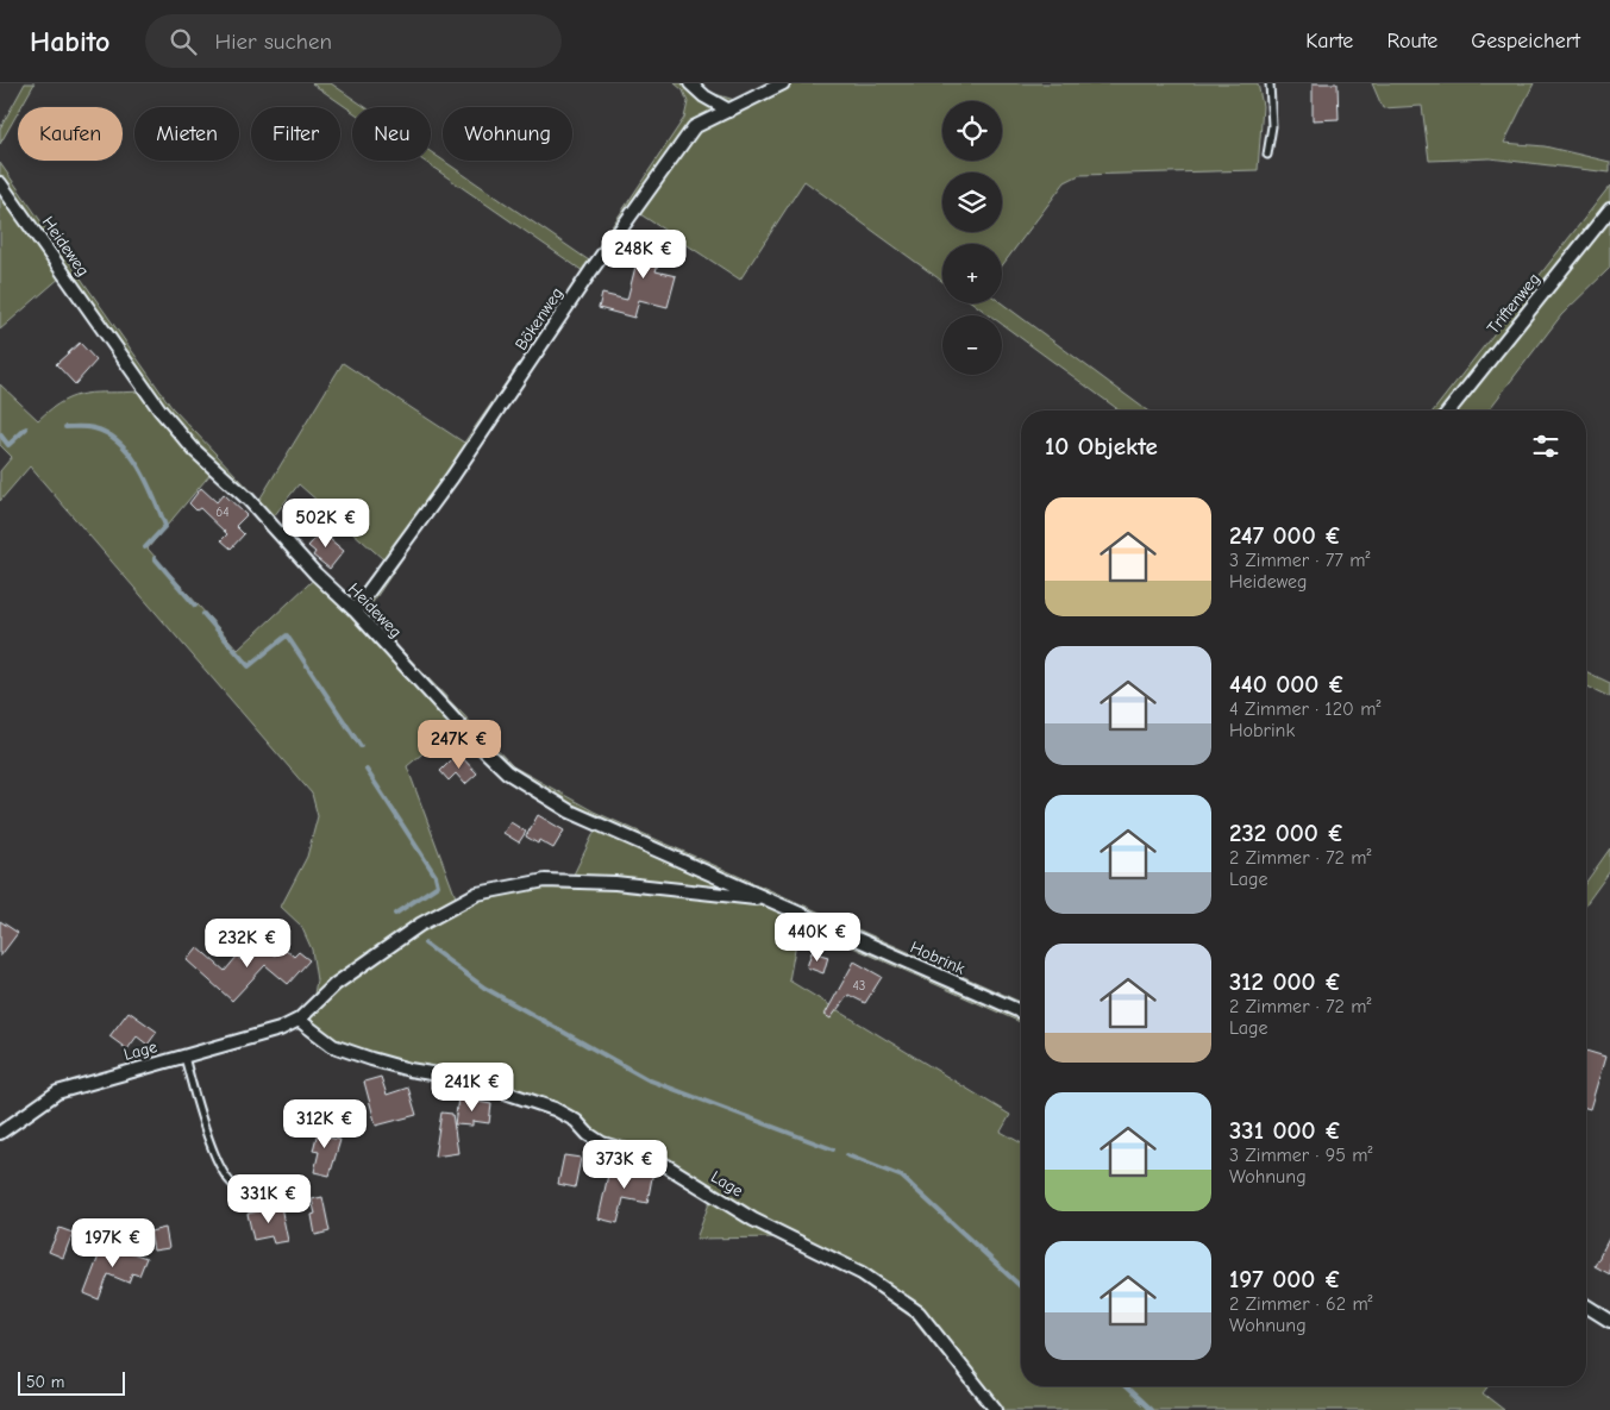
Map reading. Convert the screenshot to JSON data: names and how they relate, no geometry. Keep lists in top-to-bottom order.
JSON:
{
  "streets": {
    "street": [
      "Heideweg",
      "Triftenweg",
      "Bökenweg",
      "Hobrink",
      "Lage"
    ]
  },
  "crossings": [
    ["Heideweg", "Bökenweg"],
    ["Heideweg", "Hobrink"],
    ["Heideweg", "Lage"],
    ["Hobrink", "Lage"]
  ],
  "house_numbers": ["64", "43"],
  "scale_bar": "50 m",
  "page": {
    "header": "Habito",
    "search": "Hier suchen",
    "nav": ["Karte", "Route", "Gespeichert"],
    "map_buttons": ["+", "−"],
    "chip": [
      "Kaufen",
      "Mieten",
      "Filter",
      "Neu",
      "Wohnung"
    ],
    "price": [
      "248K €",
      "502K €",
      "247K €",
      "440K €",
      "232K €",
      "241K €",
      "312K €",
      "373K €",
      "331K €",
      "197K €"
    ],
    "heading": "10 Objekte",
    "list": [
      {
        "name": "247 000 €",
        "note": "3 Zimmer · 77 m² · Heideweg"
      },
      {
        "name": "440 000 €",
        "note": "4 Zimmer · 120 m² · Hobrink"
      },
      {
        "name": "232 000 €",
        "note": "2 Zimmer · 72 m² · Lage"
      },
      {
        "name": "312 000 €",
        "note": "2 Zimmer · 72 m² · Lage"
      },
      {
        "name": "331 000 €",
        "note": "3 Zimmer · 95 m² · Wohnung"
      },
      {
        "name": "197 000 €",
        "note": "2 Zimmer · 62 m² · Wohnung"
      }
    ],
    "scale": "50 m"
  }
}
